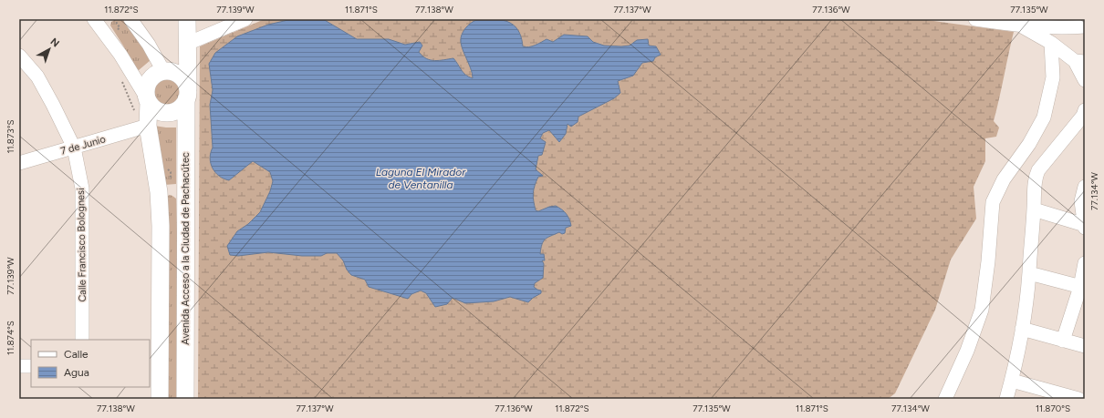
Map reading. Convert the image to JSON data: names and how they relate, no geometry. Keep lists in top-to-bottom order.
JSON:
{
  "streets": {
    "main road": ["Avenida Acceso a la Ciudad de Pachacútec"],
    "street": ["7 de Junio", "Calle Francisco Bolognesi"]
  },
  "crossings": [
    ["7 de Junio", "Calle Francisco Bolognesi"]
  ],
  "water": ["Laguna El Mirador de Ventanilla"],
  "legend": ["Calle", "Agua"],
  "north": "top right",
  "coordinates": [
    "11.872°S",
    "77.139°W",
    "11.871°S",
    "77.138°W",
    "77.137°W",
    "77.136°W",
    "77.135°W",
    "11.873°S",
    "77.134°W",
    "11.874°S",
    "11.870°S"
  ]
}
